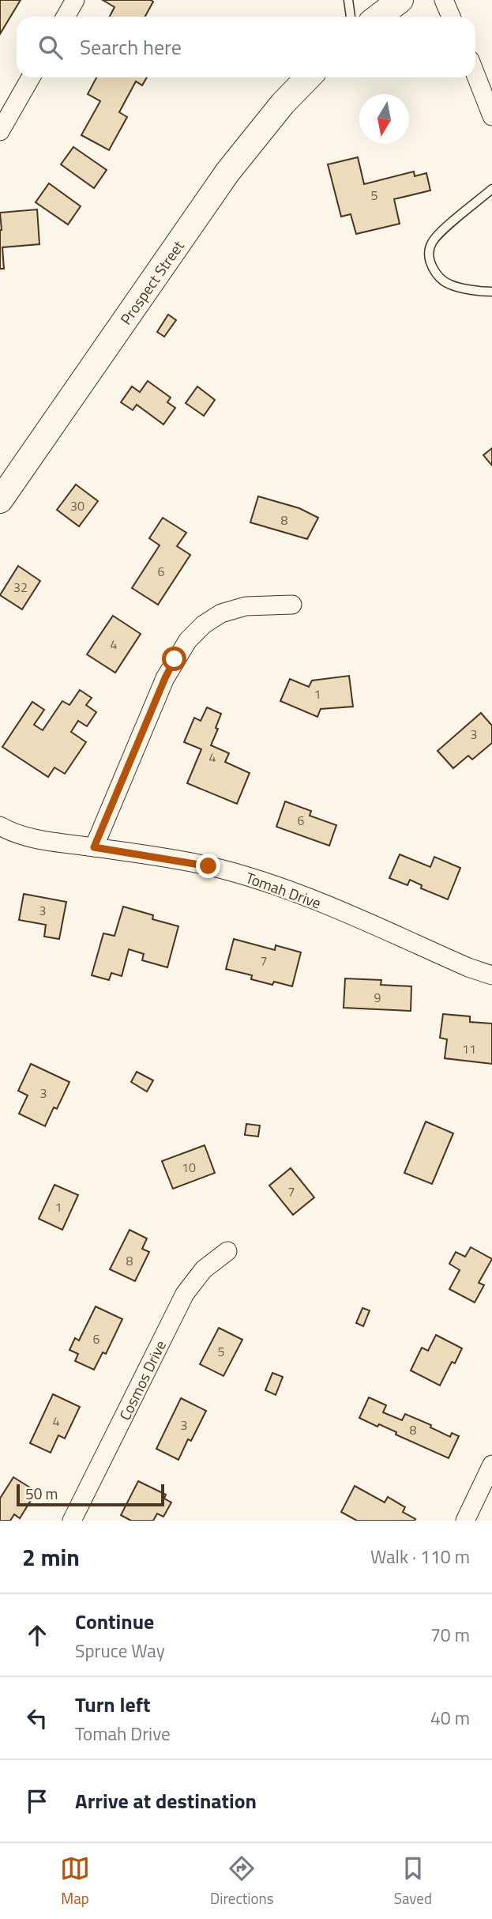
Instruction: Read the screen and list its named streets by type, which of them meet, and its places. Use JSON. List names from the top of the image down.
{
  "streets": {
    "street": ["Prospect Street", "Tomah Drive", "Cosmos Drive"]
  },
  "house_numbers": [
    "5",
    "30",
    "8",
    "6",
    "32",
    "4",
    "1",
    "3",
    "4",
    "6",
    "3",
    "7",
    "9",
    "11",
    "3",
    "10",
    "7",
    "1",
    "8",
    "6",
    "5",
    "4",
    "3",
    "8"
  ],
  "scale_bar": "50 m",
  "north": "bottom",
  "page": {
    "search": "Search here",
    "scale": "50 m",
    "heading": ["2 min", "Walk · 110 m"],
    "list": [
      ["Continue", "Spruce Way", "70 m"],
      ["Turn left", "Tomah Drive", "40 m"],
      "Arrive at destination"
    ],
    "nav": ["Map", "Directions", "Saved"]
  }
}
